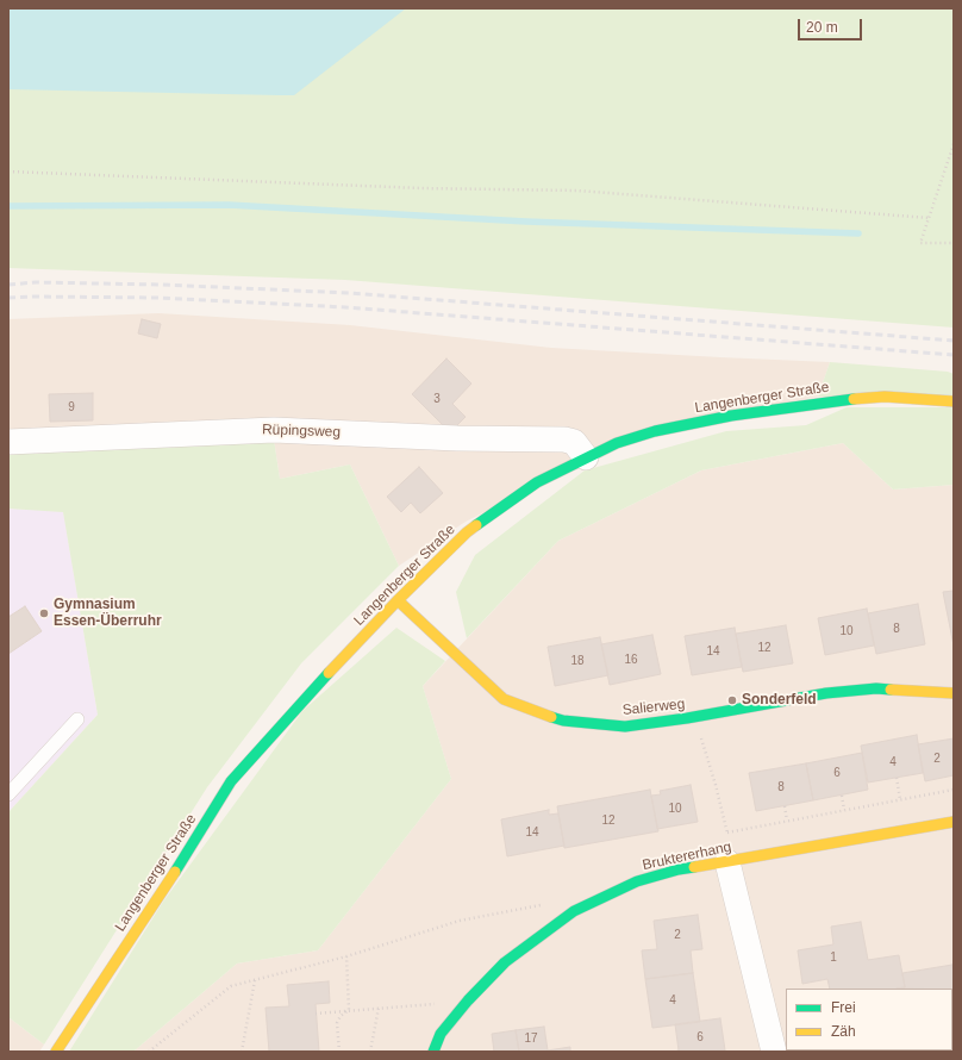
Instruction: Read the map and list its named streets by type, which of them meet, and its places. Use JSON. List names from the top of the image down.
{
  "streets": {
    "street": [
      "Langenberger Straße",
      "Rüpingsweg",
      "Salierweg",
      "Bruktererhang"
    ]
  },
  "crossings": [
    ["Langenberger Straße", "Rüpingsweg"],
    ["Langenberger Straße", "Salierweg"]
  ],
  "places": ["Gymnasium Essen-Überruhr", "Sonderfeld"],
  "house_numbers": [
    "3",
    "9",
    "8",
    "10",
    "12",
    "14",
    "16",
    "18",
    "2",
    "4",
    "6",
    "8",
    "10",
    "12",
    "14",
    "2",
    "1",
    "4",
    "6",
    "17"
  ],
  "legend": ["Frei", "Zäh"],
  "scale_bar": "20 m"
}
